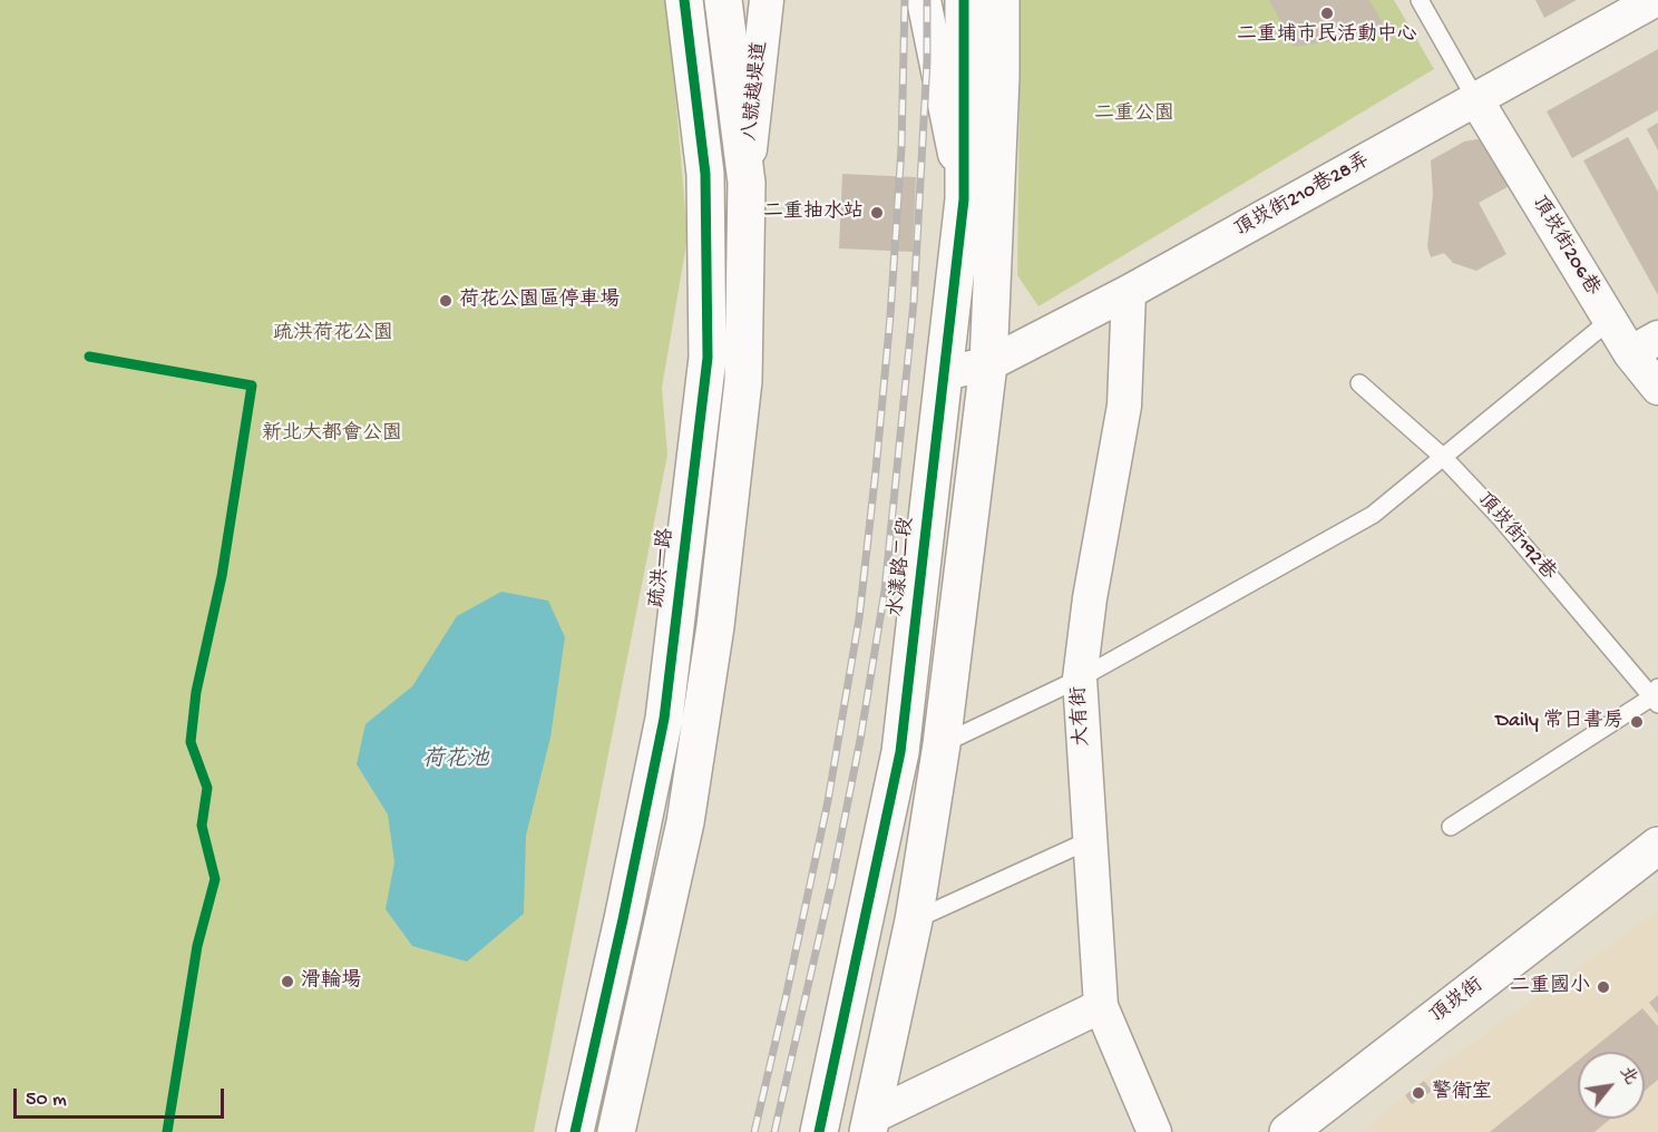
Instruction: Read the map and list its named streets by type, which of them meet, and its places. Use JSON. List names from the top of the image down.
{
  "streets": {
    "street": [
      "八號越堤道",
      "頂崁街210巷28弄",
      "頂崁街206巷",
      "水漾路二段",
      "疏洪一路",
      "大有街",
      "頂崁街"
    ],
    "lane": ["頂崁街192巷"]
  },
  "crossings": [
    ["頂崁街210巷28弄", "頂崁街206巷"],
    ["頂崁街210巷28弄", "水漾路二段"],
    ["頂崁街210巷28弄", "大有街"]
  ],
  "water": ["荷花池"],
  "parks": ["二重公園", "疏洪荷花公園", "新北大都會公園"],
  "places": [
    "二重埔市民活動中心",
    "二重抽水站",
    "荷花公園區停車場",
    "Daily 常日書房",
    "滑輪場",
    "二重國小",
    "警衛室"
  ],
  "scale_bar": "50 m",
  "north": "top right"
}
